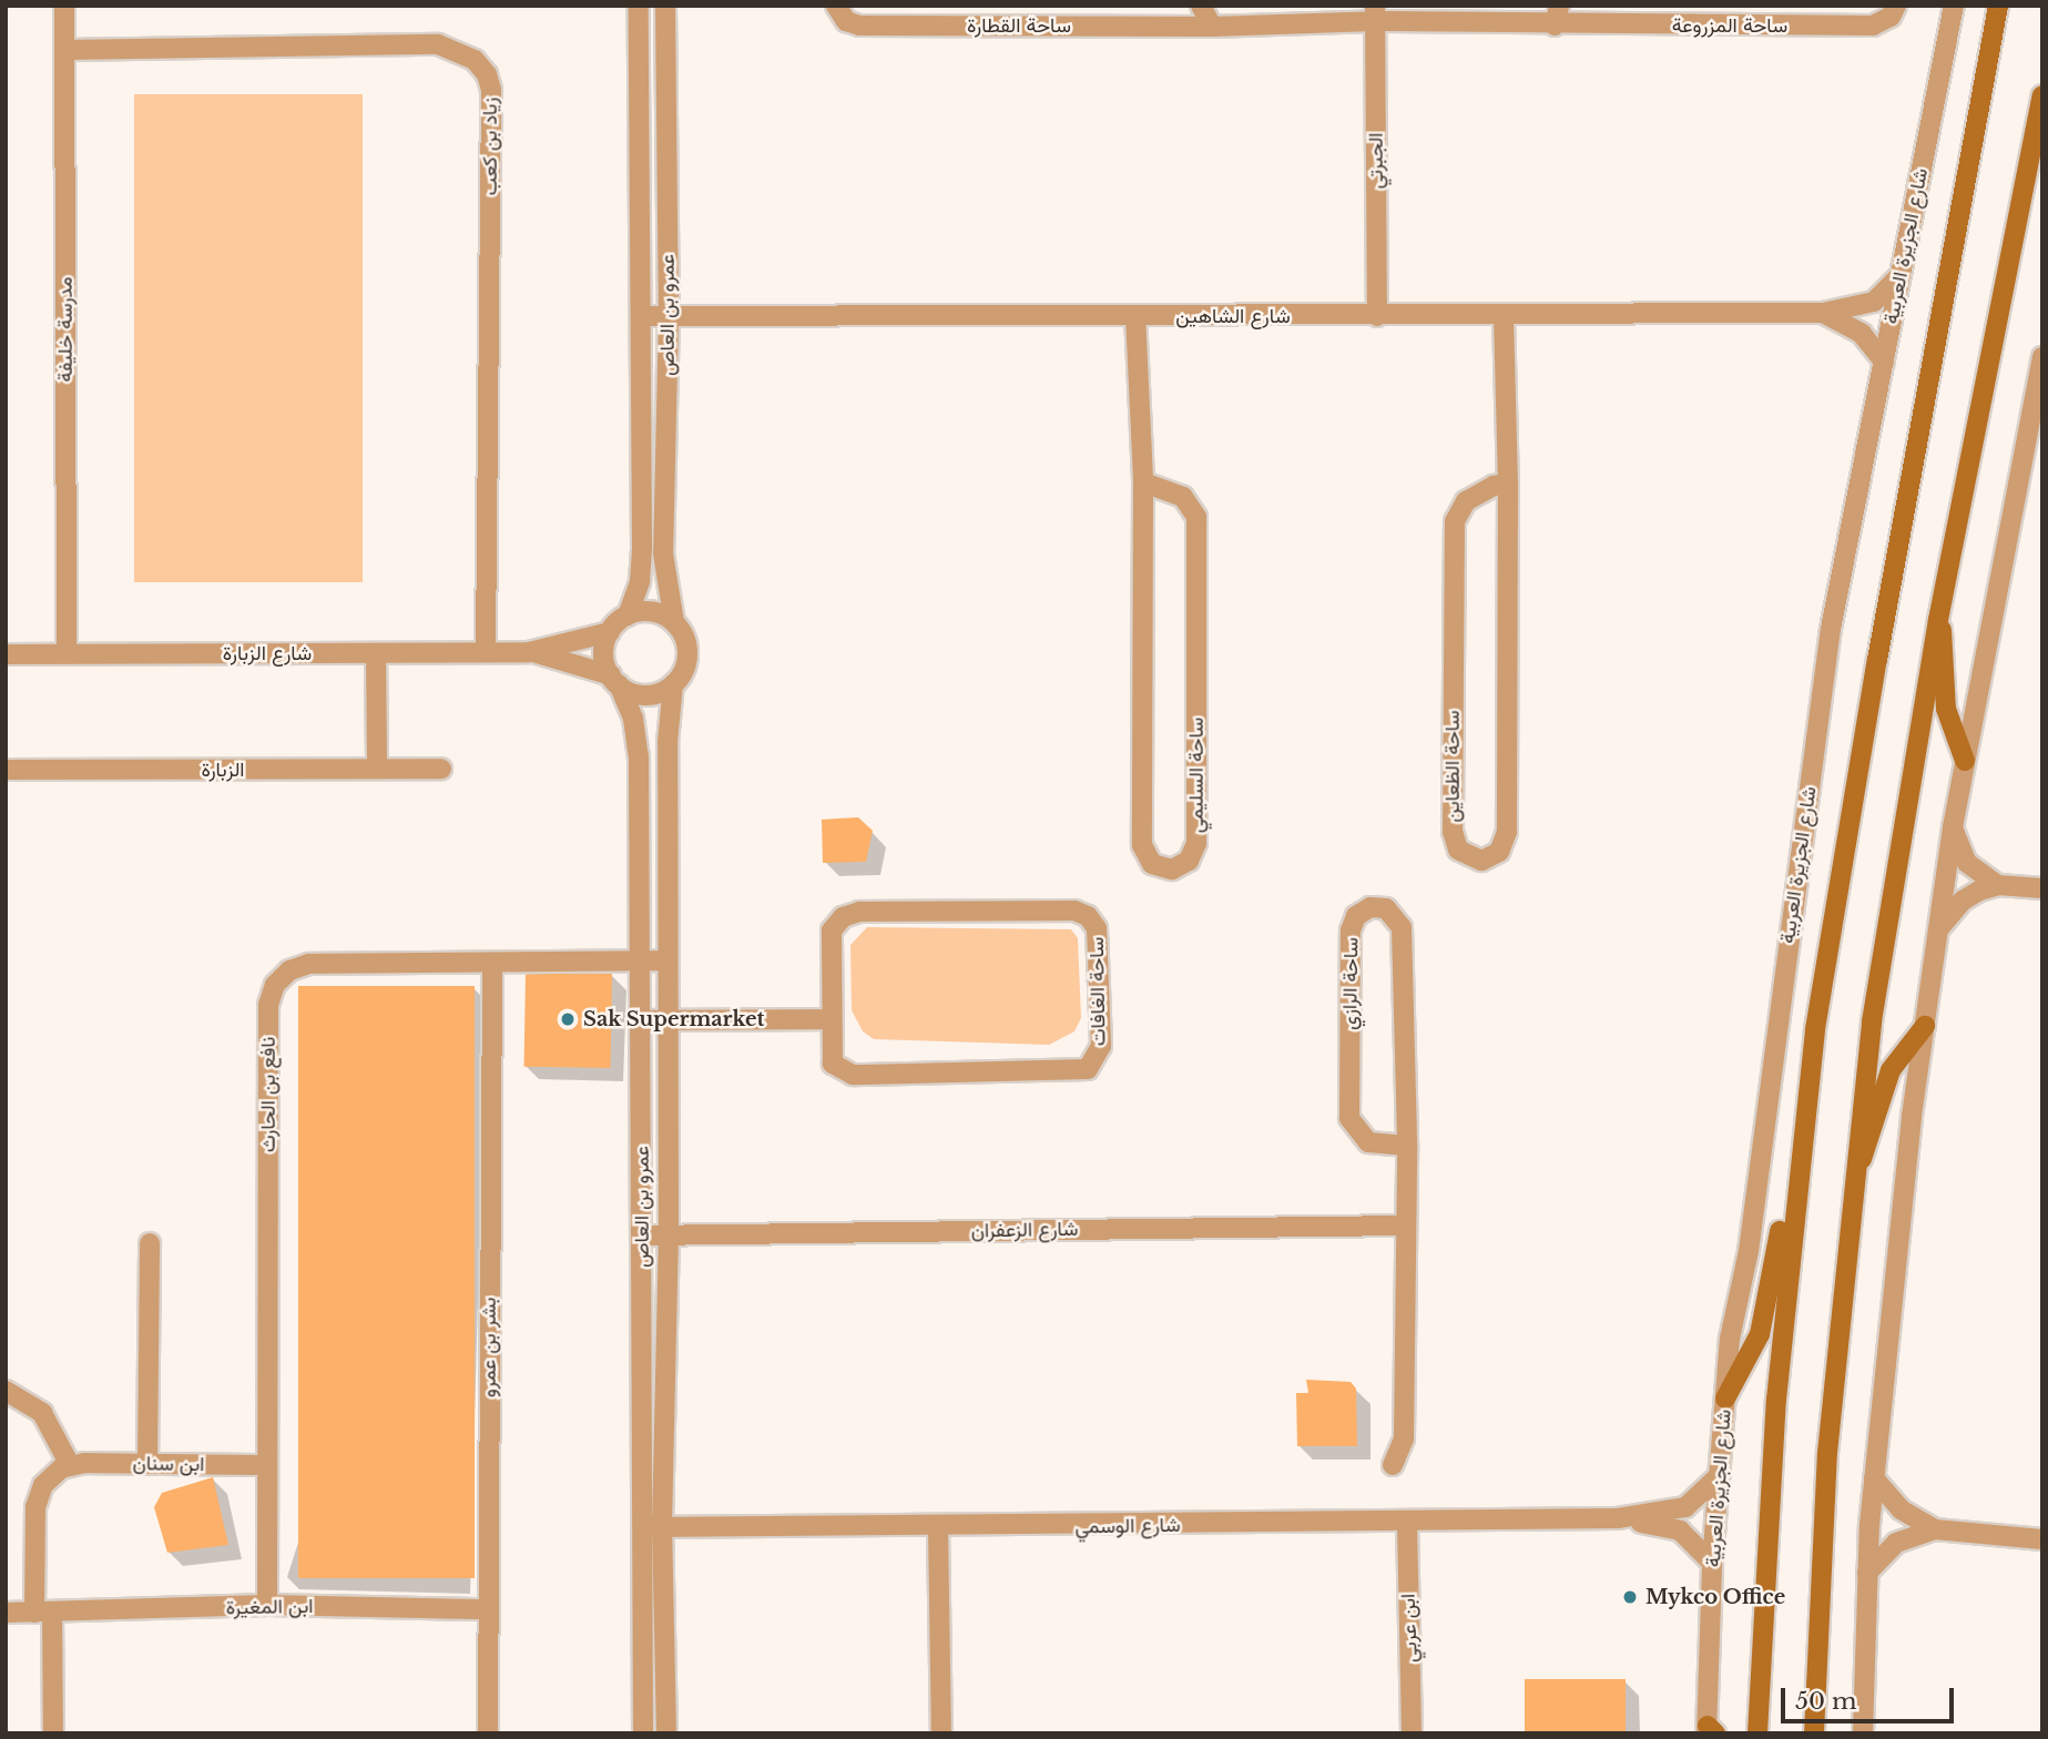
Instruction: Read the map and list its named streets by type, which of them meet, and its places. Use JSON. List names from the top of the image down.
{
  "streets": {
    "street": [
      "ساحة القطارة",
      "ساحة المزروعة",
      "زياد بن كعب",
      "الجبرتي",
      "شارع الجزيرة العربية",
      "عمرو بن العاص",
      "شارع الشاهين",
      "مدرسة خليفة",
      "شارع الزبارة",
      "ساحة الظعاين",
      "الزبارة",
      "ساحة السليمي",
      "ساحة الرازي",
      "ساحة الغافات",
      "نافع بن الحارث",
      "شارع الزعفران",
      "بشر بن عمرو",
      "ابن سنان",
      "شارع الوسمي",
      "ابن المغيرة",
      "ابن عربي"
    ]
  },
  "crossings": [
    ["ساحة القطارة", "ساحة المزروعة"],
    ["ساحة القطارة", "الجبرتي"],
    ["ساحة المزروعة", "الجبرتي"],
    ["زياد بن كعب", "مدرسة خليفة"],
    ["زياد بن كعب", "شارع الزبارة"],
    ["الجبرتي", "شارع الشاهين"],
    ["شارع الجزيرة العربية", "شارع الشاهين"],
    ["شارع الجزيرة العربية", "شارع الوسمي"],
    ["عمرو بن العاص", "شارع الشاهين"],
    ["عمرو بن العاص", "شارع الزبارة"],
    ["عمرو بن العاص", "نافع بن الحارث"],
    ["عمرو بن العاص", "شارع الزعفران"],
    ["عمرو بن العاص", "شارع الوسمي"],
    ["شارع الشاهين", "ساحة الظعاين"],
    ["شارع الشاهين", "ساحة السليمي"],
    ["مدرسة خليفة", "شارع الزبارة"],
    ["ساحة الرازي", "شارع الزعفران"],
    ["نافع بن الحارث", "بشر بن عمرو"],
    ["نافع بن الحارث", "ابن سنان"],
    ["نافع بن الحارث", "ابن المغيرة"],
    ["بشر بن عمرو", "ابن المغيرة"],
    ["شارع الوسمي", "ابن عربي"]
  ],
  "places": ["Sak Supermarket", "Mykco Office"],
  "scale_bar": "50 m"
}
